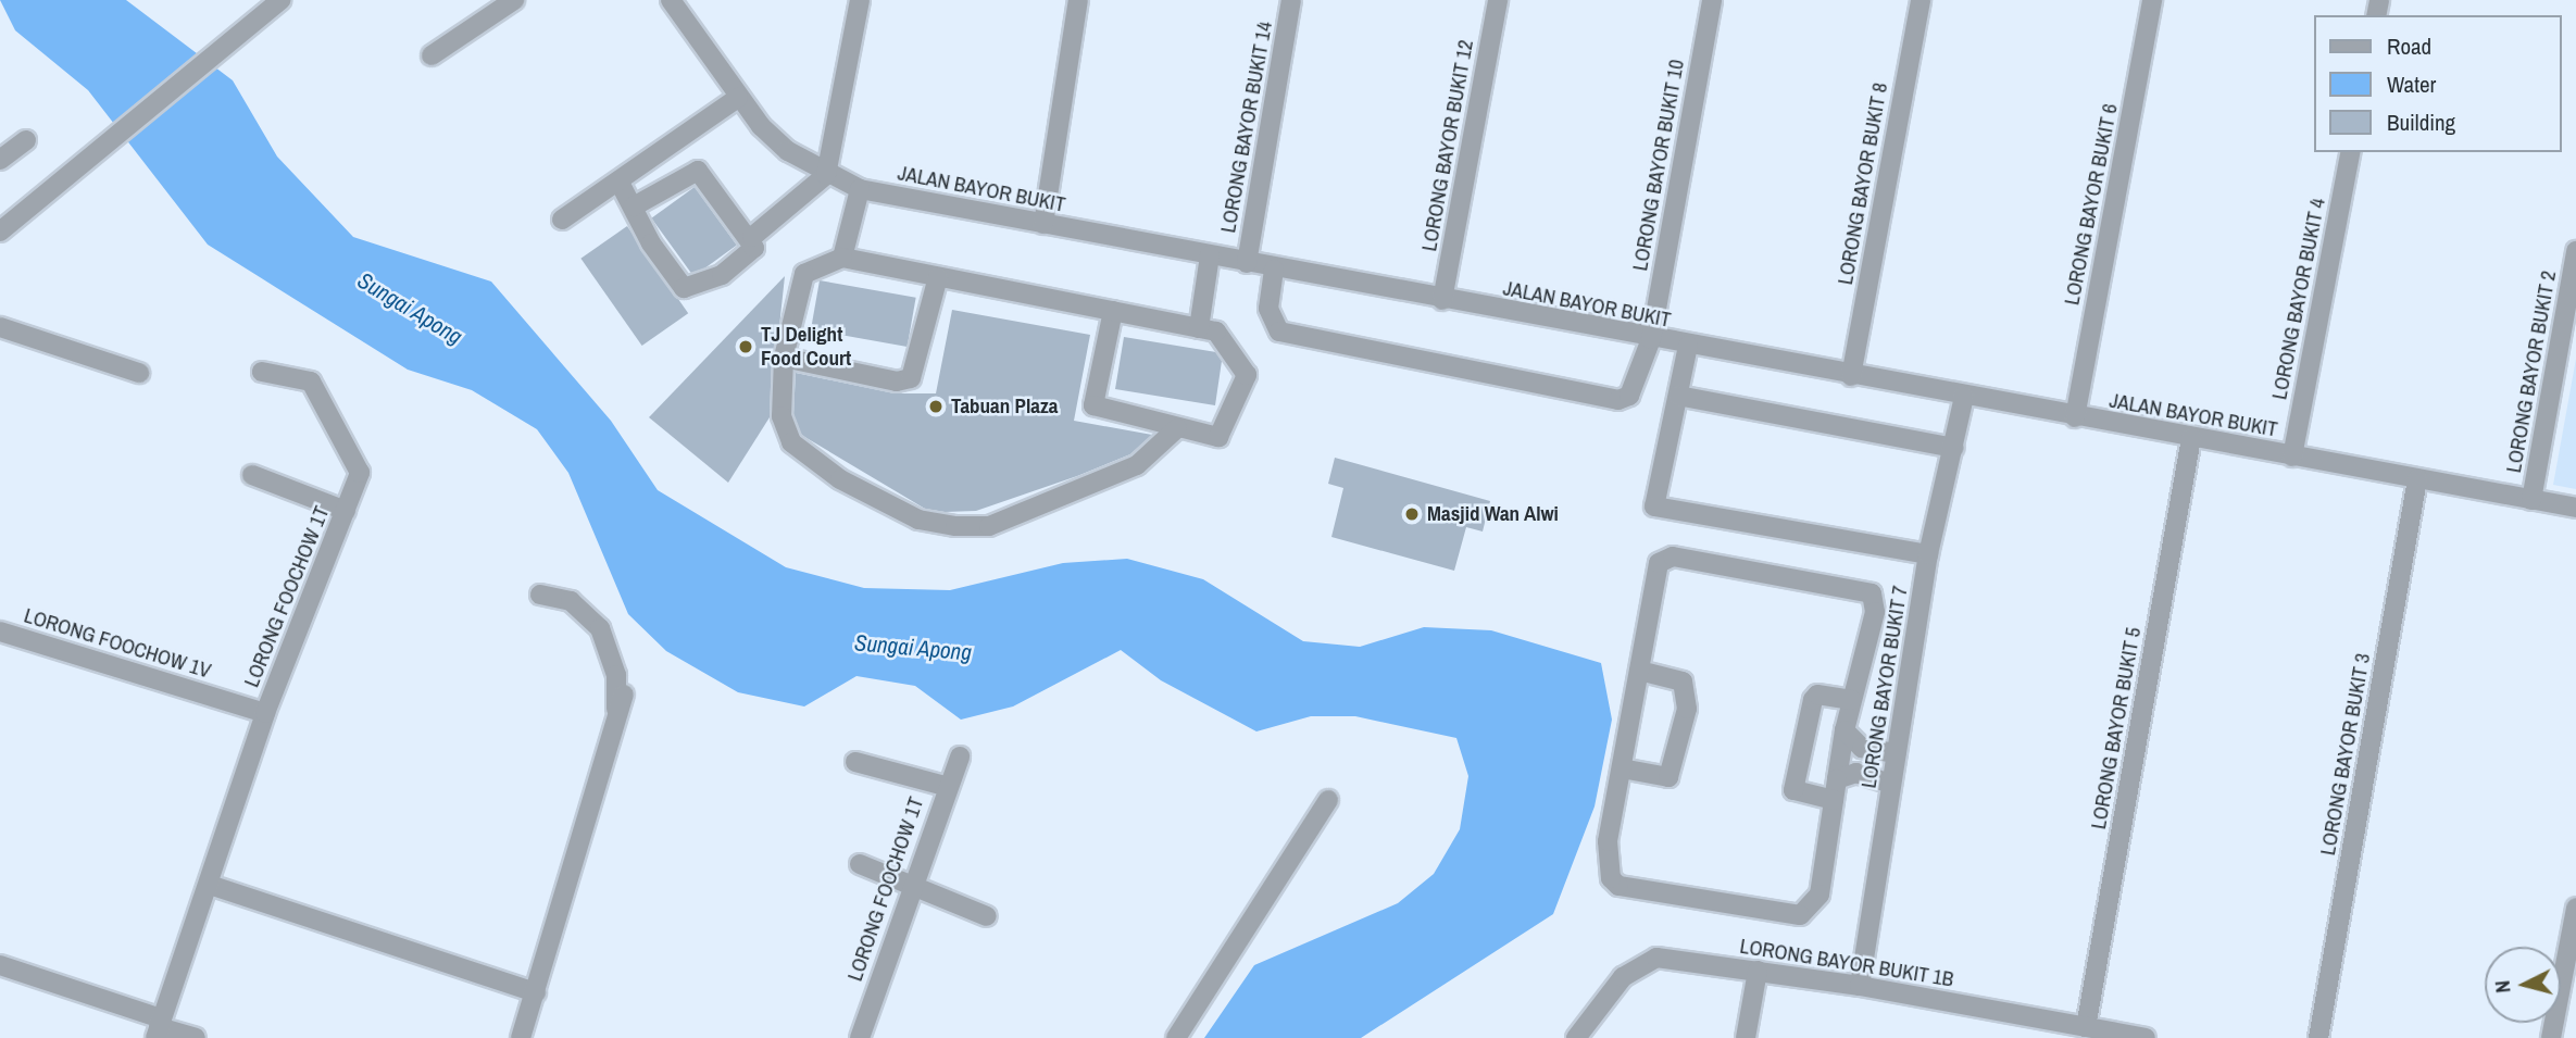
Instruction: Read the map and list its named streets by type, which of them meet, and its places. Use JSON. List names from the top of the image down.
{
  "streets": {
    "street": [
      "LORONG BAYOR BUKIT 14",
      "LORONG BAYOR BUKIT 12",
      "LORONG BAYOR BUKIT 10",
      "LORONG BAYOR BUKIT 8",
      "JALAN BAYOR BUKIT",
      "LORONG BAYOR BUKIT 6",
      "LORONG BAYOR BUKIT 4",
      "LORONG BAYOR BUKIT 2",
      "LORONG FOOCHOW 1T",
      "LORONG FOOCHOW 1V",
      "LORONG BAYOR BUKIT 7",
      "LORONG BAYOR BUKIT 5",
      "LORONG BAYOR BUKIT 3",
      "LORONG BAYOR BUKIT 1B"
    ]
  },
  "crossings": [
    ["LORONG BAYOR BUKIT 14", "JALAN BAYOR BUKIT"],
    ["LORONG BAYOR BUKIT 12", "JALAN BAYOR BUKIT"],
    ["LORONG BAYOR BUKIT 10", "JALAN BAYOR BUKIT"],
    ["LORONG BAYOR BUKIT 8", "JALAN BAYOR BUKIT"],
    ["JALAN BAYOR BUKIT", "LORONG BAYOR BUKIT 6"],
    ["JALAN BAYOR BUKIT", "LORONG BAYOR BUKIT 4"],
    ["JALAN BAYOR BUKIT", "LORONG BAYOR BUKIT 2"],
    ["JALAN BAYOR BUKIT", "LORONG BAYOR BUKIT 7"],
    ["JALAN BAYOR BUKIT", "LORONG BAYOR BUKIT 5"],
    ["JALAN BAYOR BUKIT", "LORONG BAYOR BUKIT 3"],
    ["LORONG FOOCHOW 1T", "LORONG FOOCHOW 1V"],
    ["LORONG BAYOR BUKIT 7", "LORONG BAYOR BUKIT 1B"],
    ["LORONG BAYOR BUKIT 5", "LORONG BAYOR BUKIT 1B"]
  ],
  "water": ["Sungai Apong"],
  "places": ["TJ Delight Food Court", "Tabuan Plaza", "Masjid Wan Alwi"],
  "legend": ["Road", "Water", "Building"],
  "north": "left"
}
